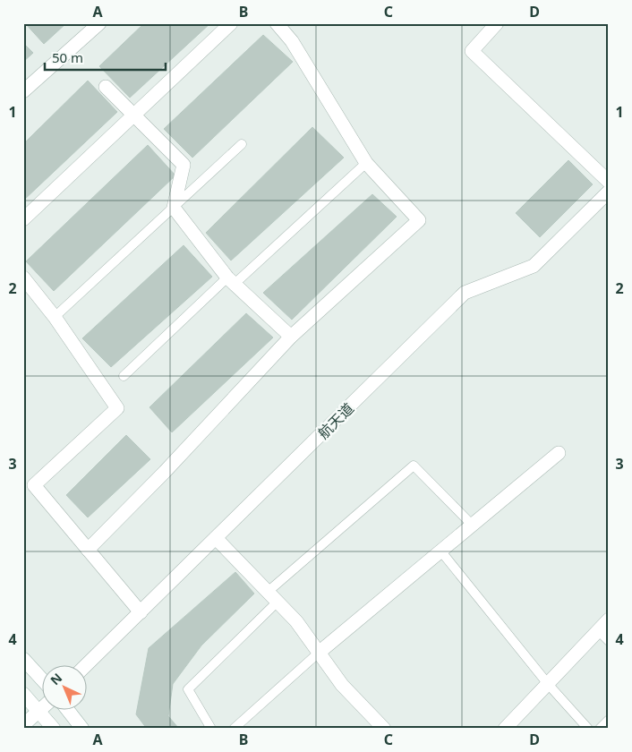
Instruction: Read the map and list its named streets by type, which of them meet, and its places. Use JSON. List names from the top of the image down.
{
  "streets": {
    "street": ["航天道"]
  },
  "scale_bar": "50 m",
  "north": "top left",
  "grid": {
    "columns": [
      "A",
      "B",
      "C",
      "D"
    ],
    "rows": [
      "1",
      "2",
      "3",
      "4"
    ]
  }
}
